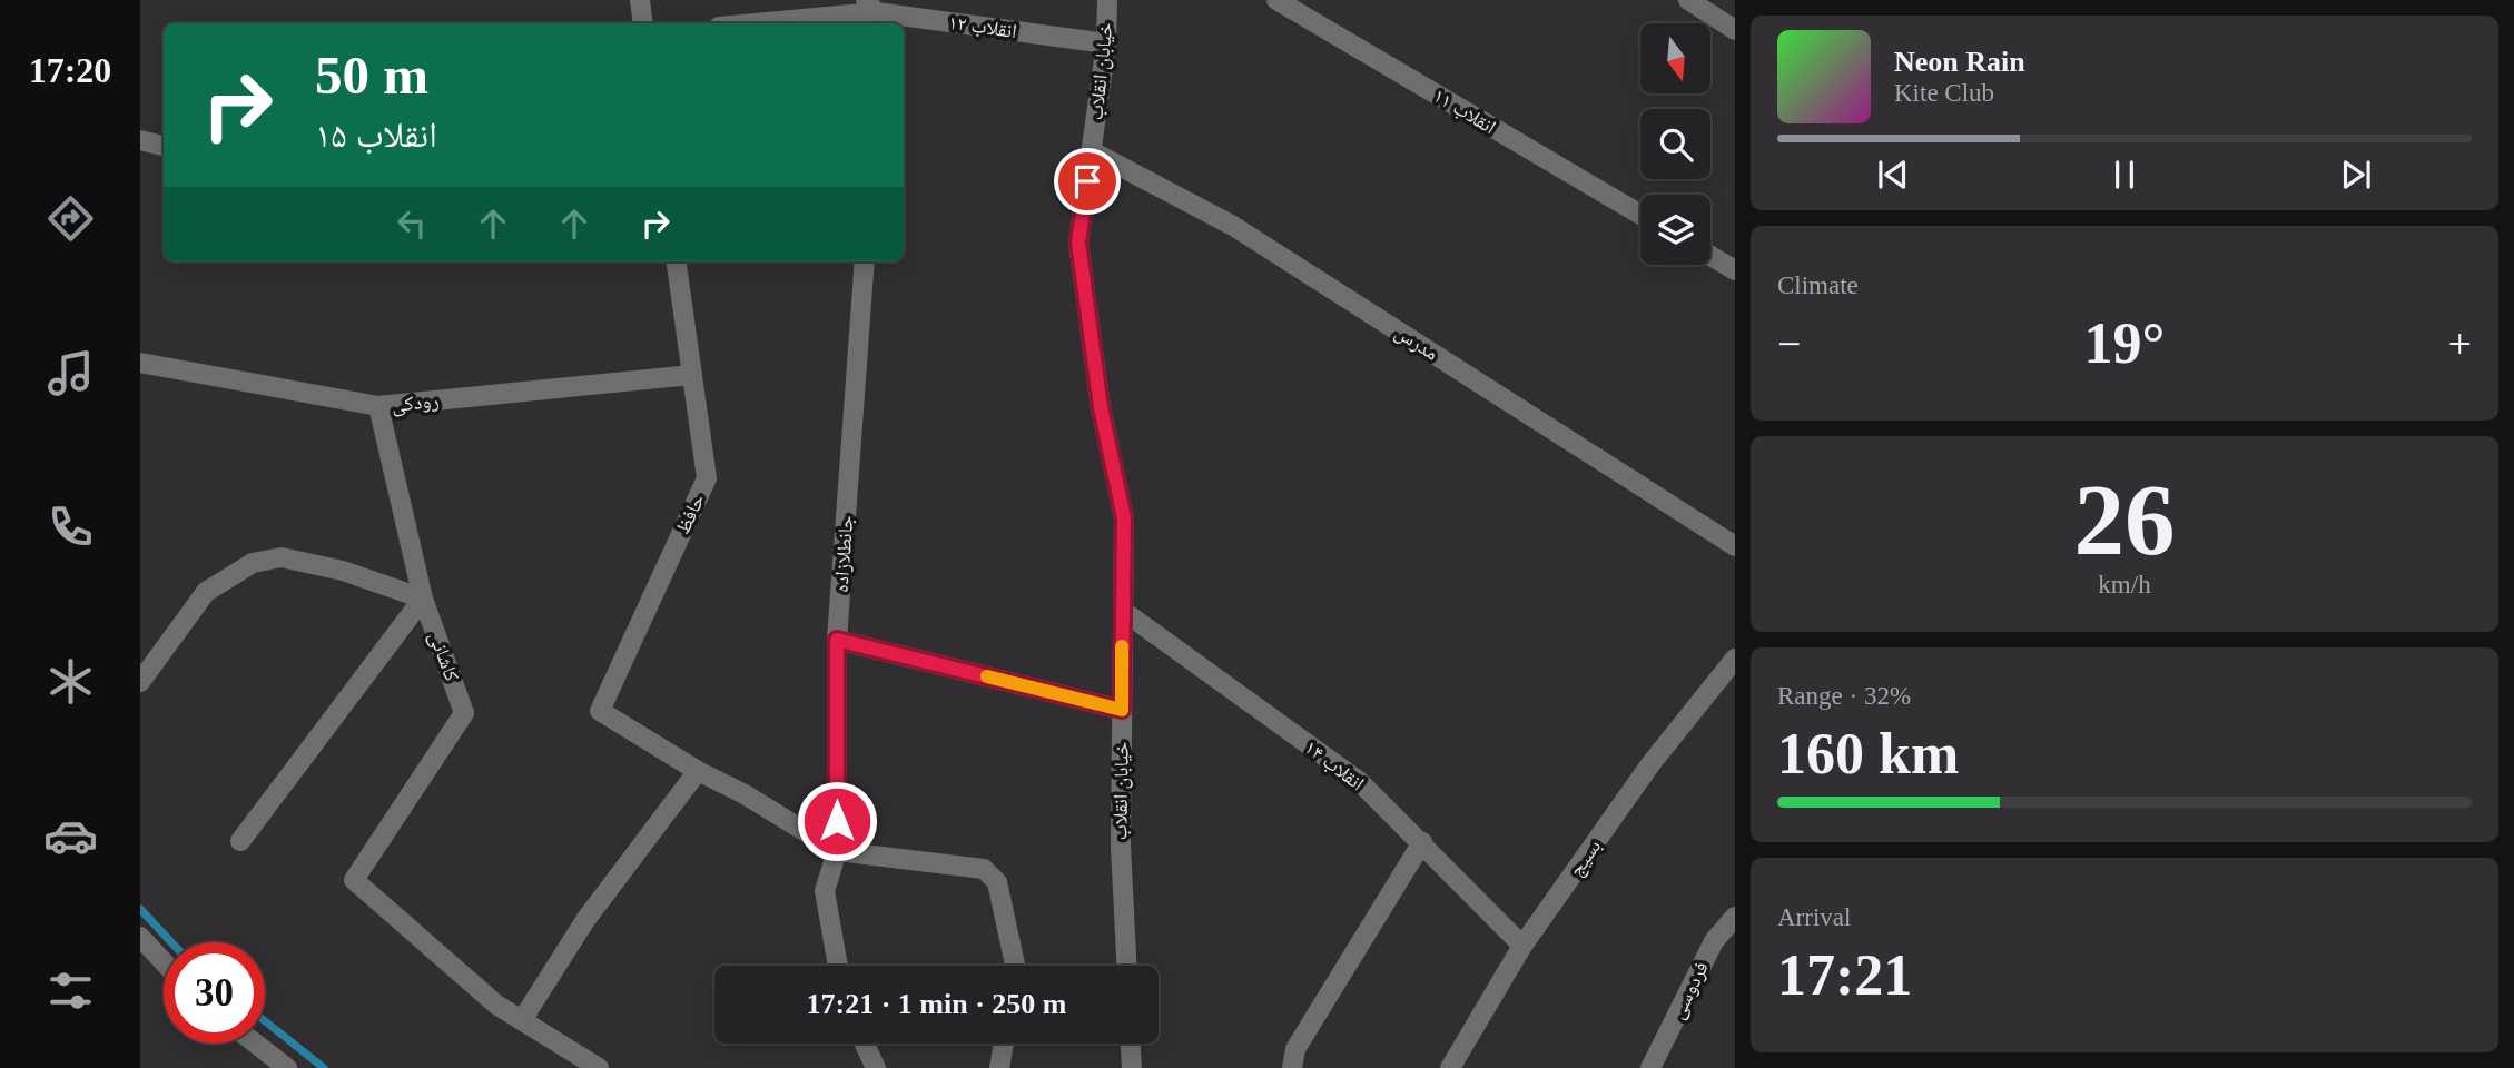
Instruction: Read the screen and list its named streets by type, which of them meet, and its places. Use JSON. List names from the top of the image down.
{
  "streets": {
    "street": [
      "انقلاب ۱۲",
      "خیابان انقلاب",
      "انقلاب ۱۱",
      "مدرس",
      "رودکی",
      "حافظ",
      "جانطلازاده",
      "کاشانی",
      "انقلاب ۱۴",
      "بسیج",
      "فردوسی"
    ]
  },
  "crossings": [
    ["انقلاب ۱۲", "خیابان انقلاب"],
    ["خیابان انقلاب", "مدرس"],
    ["خیابان انقلاب", "انقلاب ۱۴"],
    ["رودکی", "حافظ"],
    ["رودکی", "کاشانی"],
    ["انقلاب ۱۴", "بسیج"]
  ],
  "north": "bottom",
  "page": {
    "tabs": "17:20",
    "turn": ["50 m", "انقلاب ۱۵"],
    "song": ["Neon Rain", "Kite Club"],
    "tile": [
      "Climate",
      ["26", "km/h"],
      ["Range · 32%", "160 km"],
      ["Arrival", "17:21"]
    ],
    "heat": ["−", "19°", "+"],
    "limit": "30",
    "trip": "17:21 · 1 min · 250 m"
  }
}
